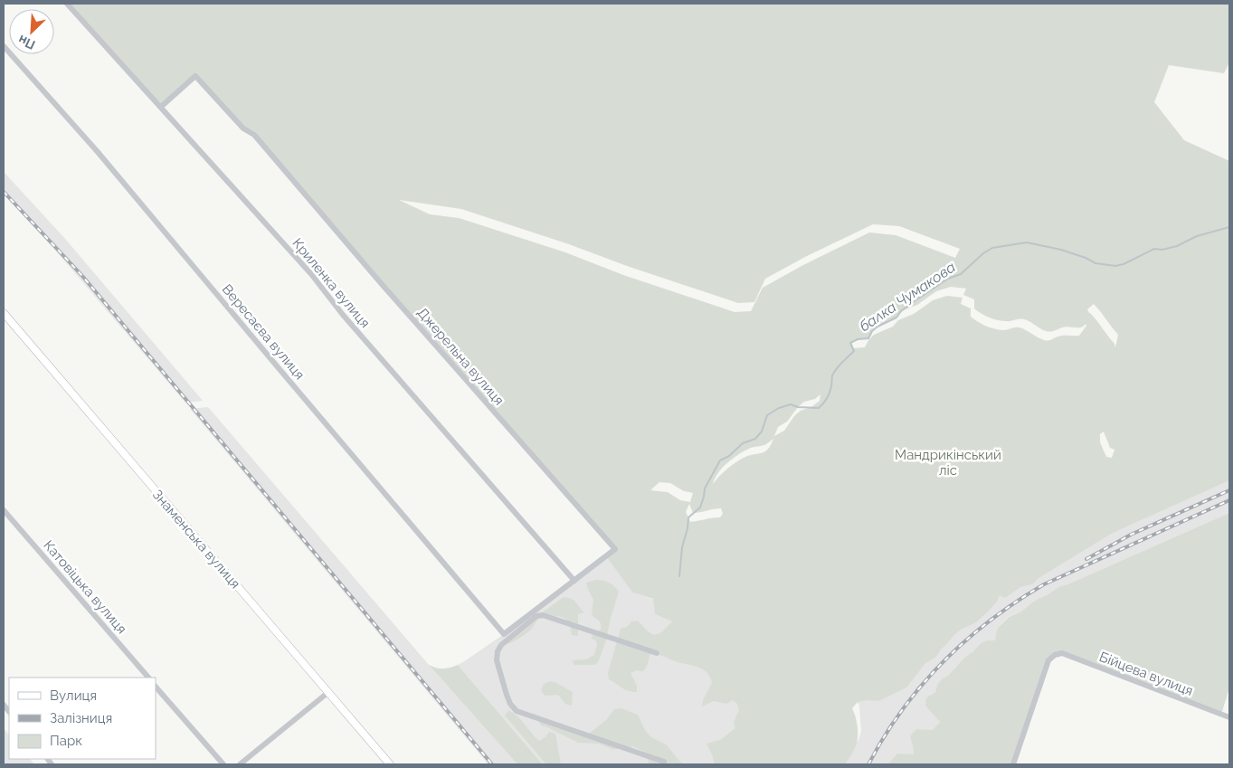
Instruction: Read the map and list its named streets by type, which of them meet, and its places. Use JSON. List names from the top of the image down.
{
  "streets": {
    "main road": ["Знаменська вулиця"],
    "street": [
      "Криленка вулиця",
      "Вересаєва вулиця",
      "Джерельна вулиця",
      "Катовіцька вулиця",
      "Бійцева вулиця"
    ]
  },
  "crossings": [
    ["Криленка вулиця", "Джерельна вулиця"],
    ["Вересаєва вулиця", "Джерельна вулиця"]
  ],
  "water": ["балка Чумакова"],
  "parks": ["Мандрикінський ліс"],
  "legend": ["Вулиця", "Залізниця", "Парк"],
  "north": "bottom left"
}
